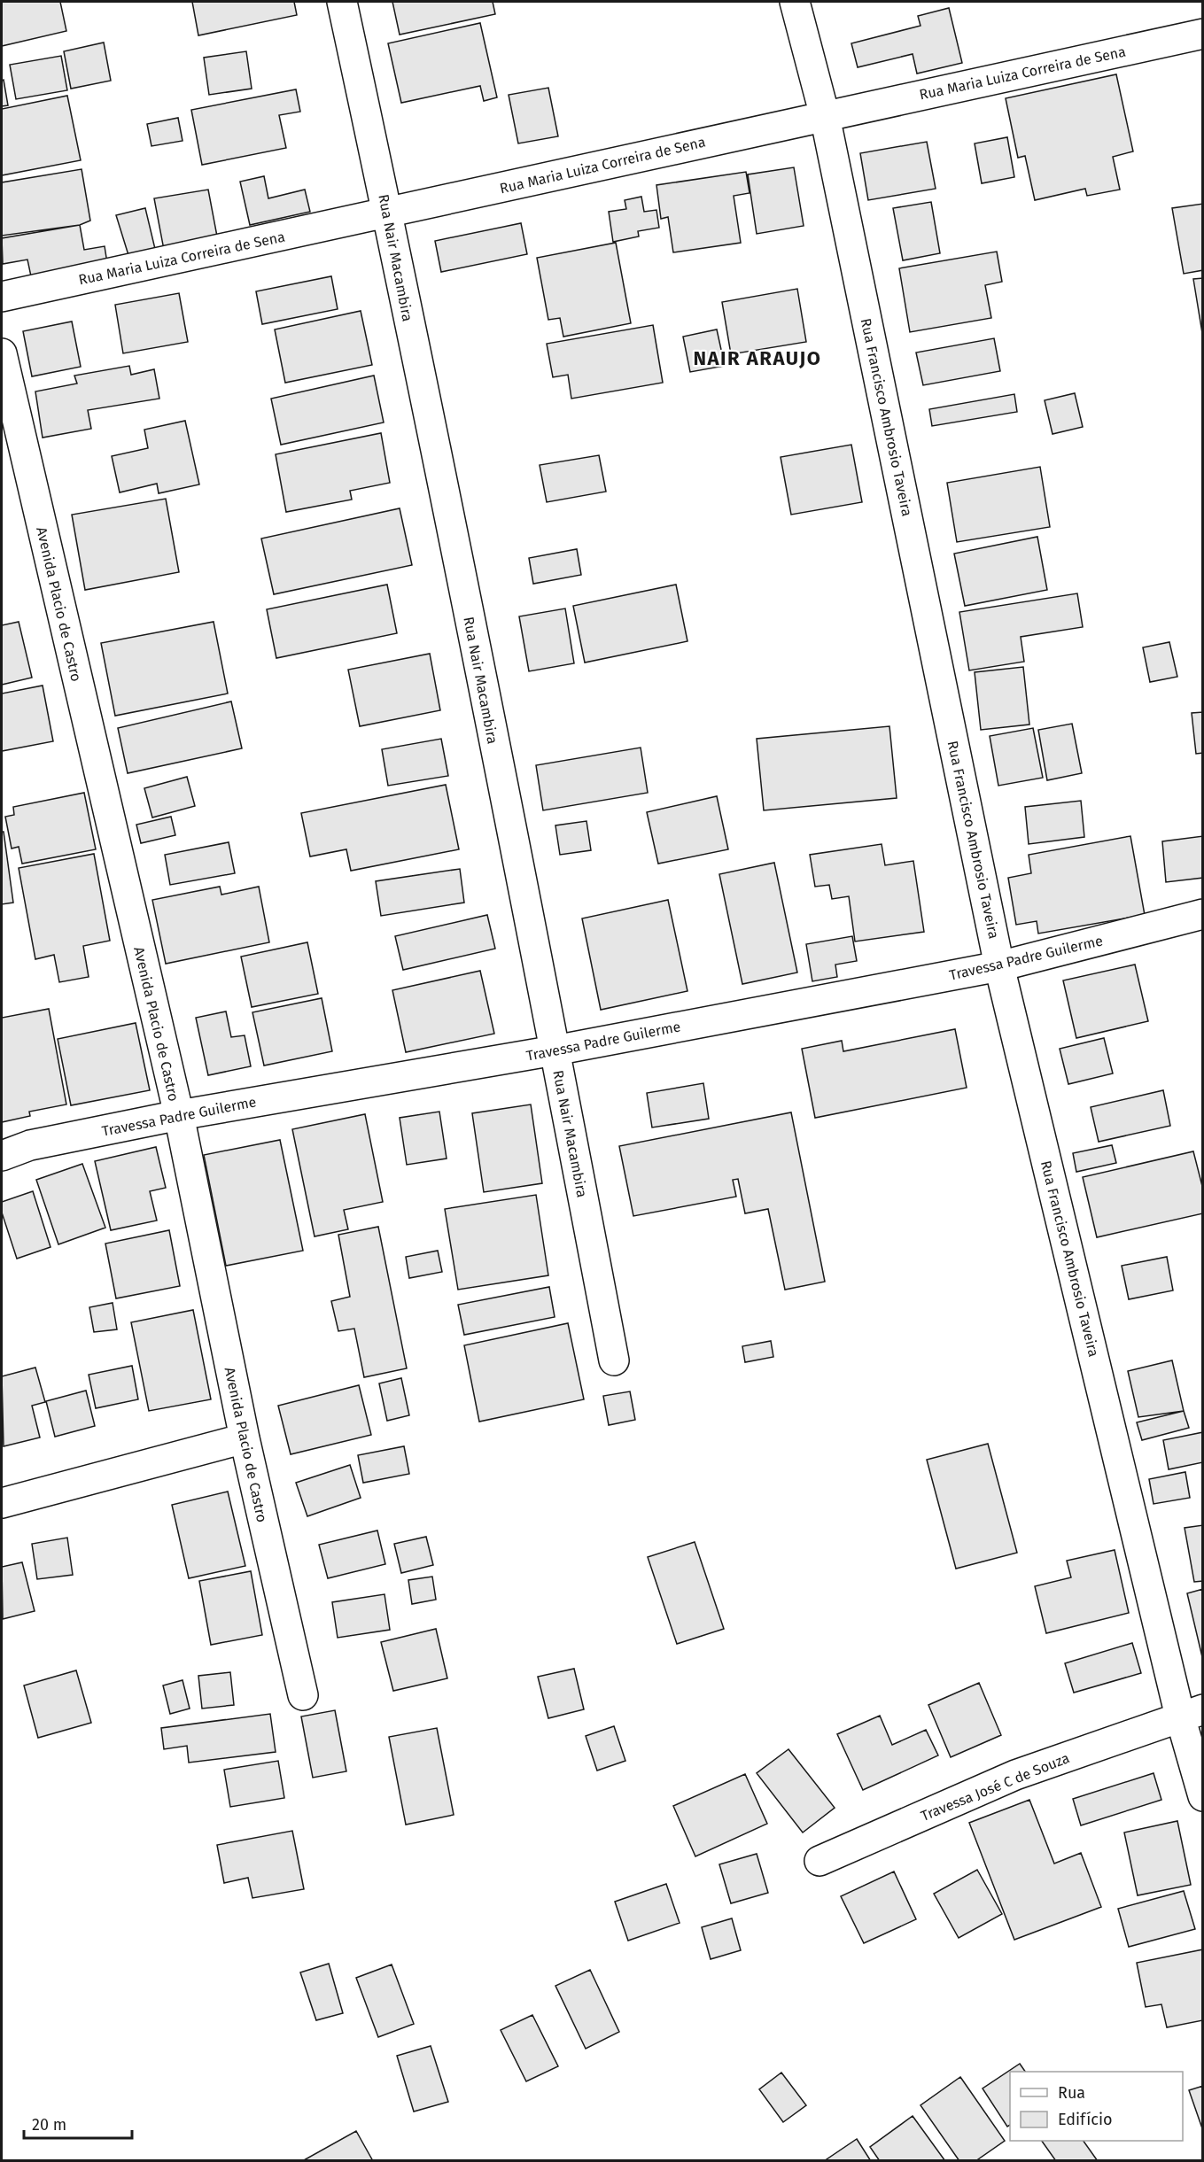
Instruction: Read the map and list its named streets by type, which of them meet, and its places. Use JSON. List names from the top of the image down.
{
  "streets": {
    "street": [
      "Rua Maria Luiza Correira de Sena",
      "Rua Nair Macambira",
      "Rua Francisco Ambrosio Taveira",
      "Avenida Placio de Castro",
      "Travessa Padre Guilerme",
      "Travessa José C de Souza"
    ]
  },
  "crossings": [
    ["Rua Maria Luiza Correira de Sena", "Rua Nair Macambira"],
    ["Rua Maria Luiza Correira de Sena", "Rua Francisco Ambrosio Taveira"],
    ["Rua Nair Macambira", "Travessa Padre Guilerme"],
    ["Rua Francisco Ambrosio Taveira", "Travessa Padre Guilerme"],
    ["Rua Francisco Ambrosio Taveira", "Travessa José C de Souza"],
    ["Avenida Placio de Castro", "Travessa Padre Guilerme"]
  ],
  "districts": ["NAIR ARAUJO"],
  "legend": ["Rua", "Edifício"],
  "scale_bar": "20 m"
}
